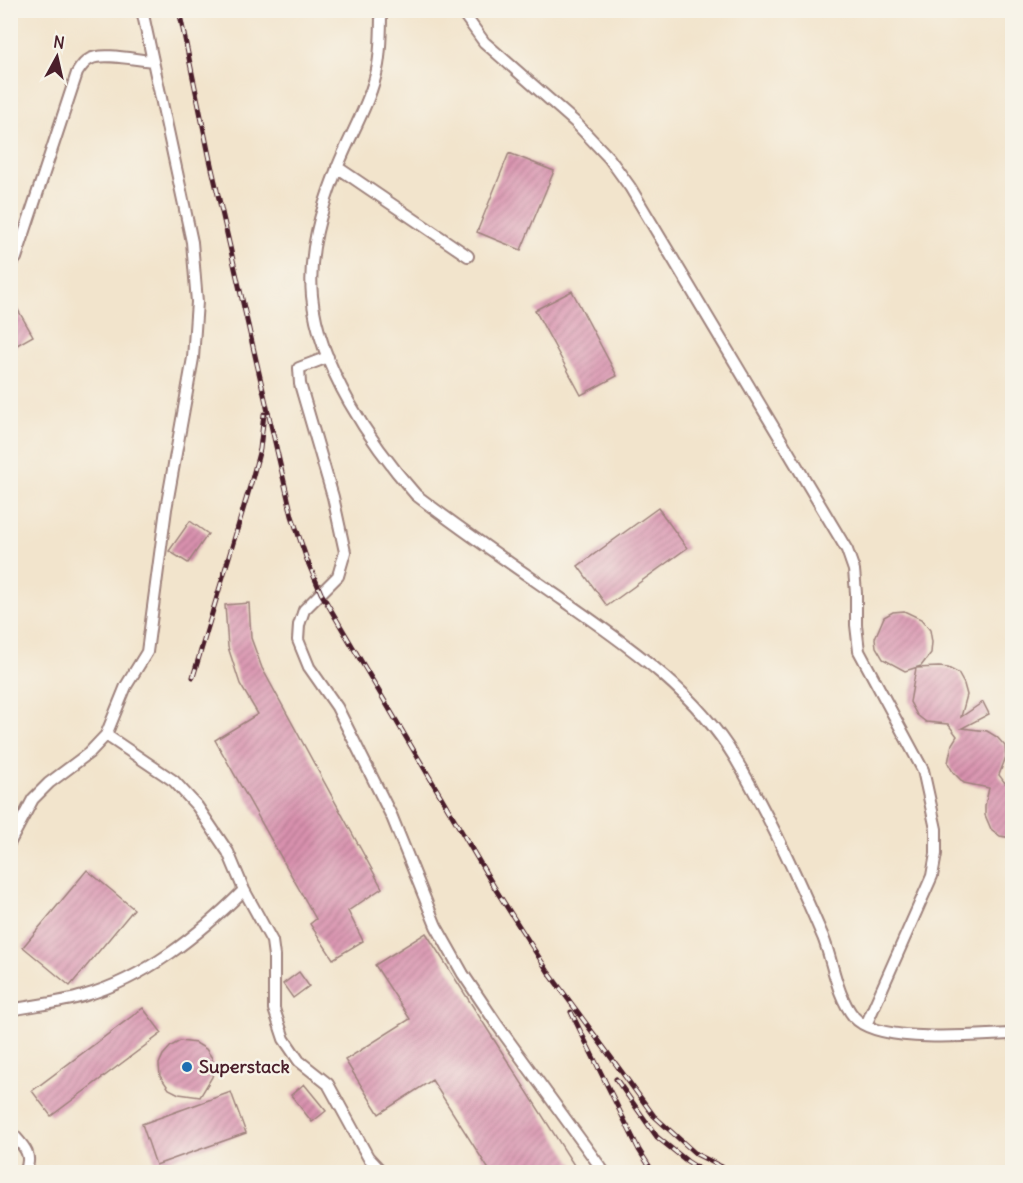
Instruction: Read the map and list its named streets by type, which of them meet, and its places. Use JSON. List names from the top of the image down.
{
  "places": ["Superstack"],
  "north": "top"
}
